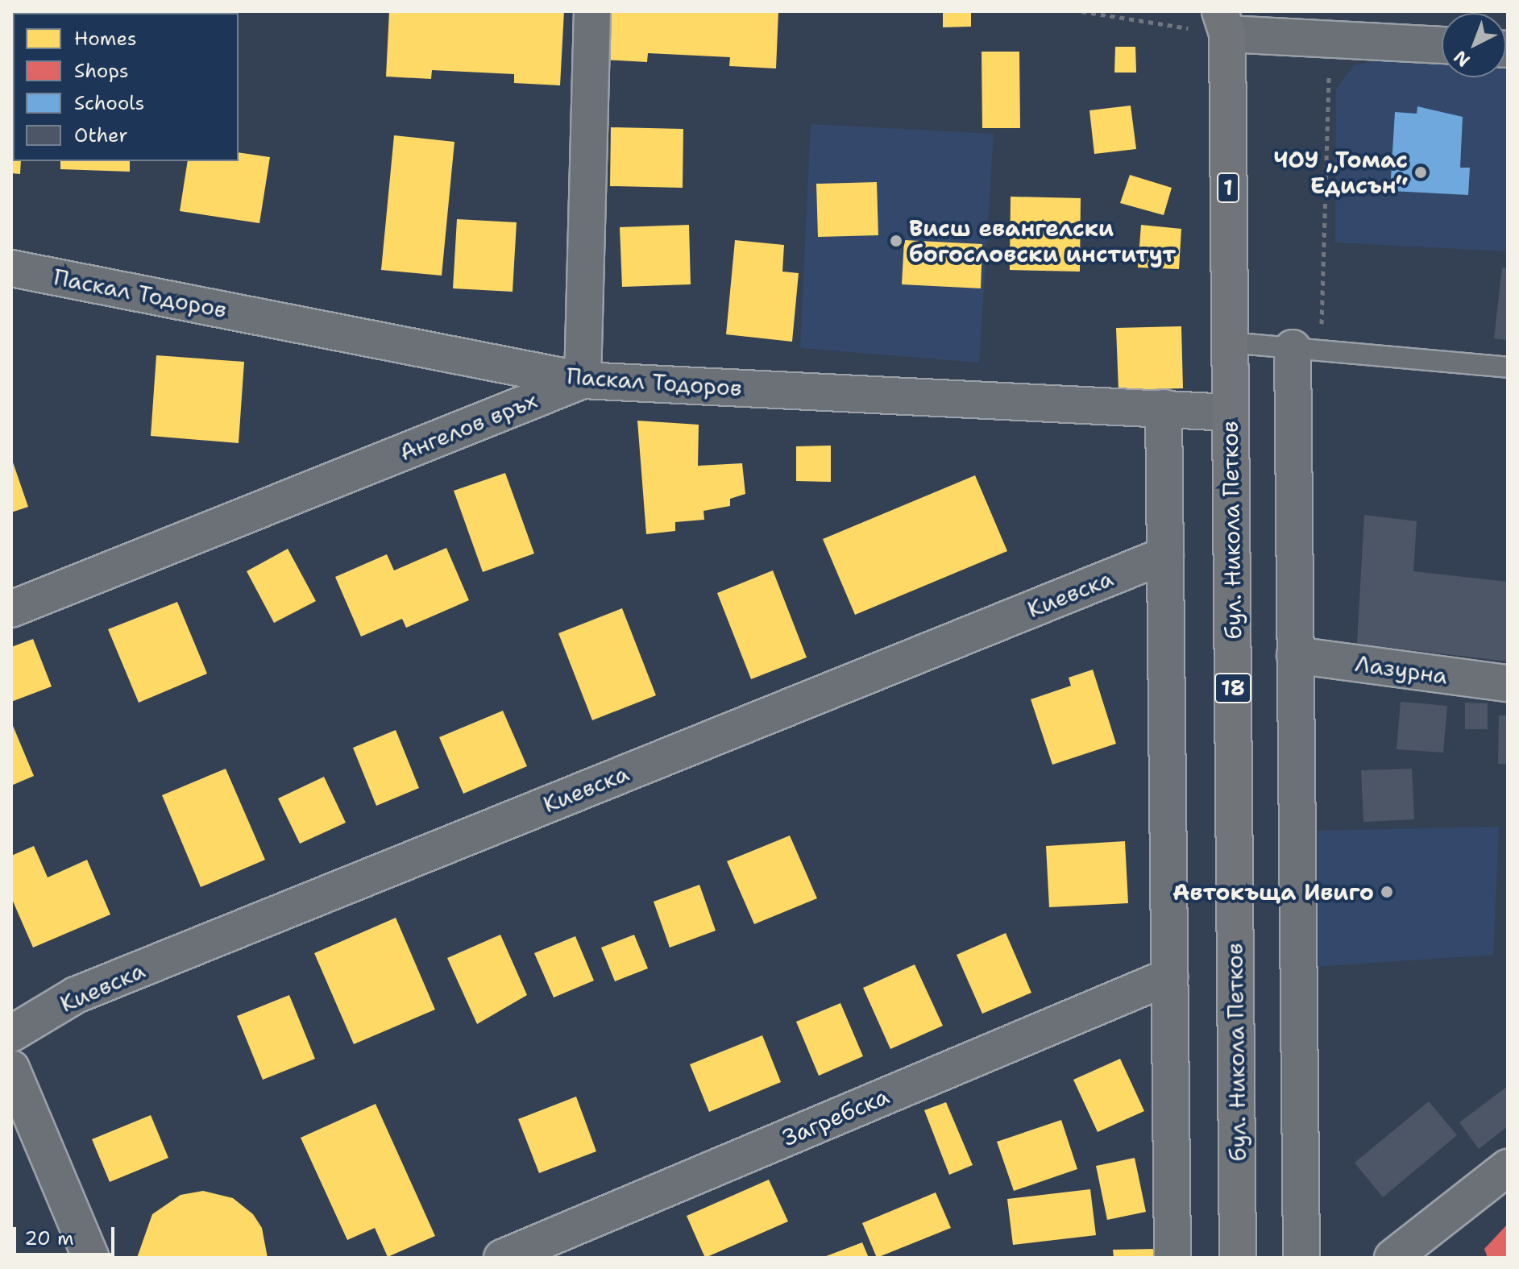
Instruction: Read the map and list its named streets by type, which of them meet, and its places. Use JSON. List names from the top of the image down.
{
  "streets": {
    "highway": ["1", "бул. Никола Петков", "18"],
    "street": [
      "Паскал Тодоров",
      "Ангелов връх",
      "Киевска",
      "Лазурна",
      "Загребска"
    ]
  },
  "crossings": [
    ["Паскал Тодоров", "Ангелов връх"],
    ["Паскал Тодоров", "бул. Никола Петков"]
  ],
  "places": ["ЧОУ „Томас Едисън“", "Висш евангелски богословски институт", "Автокъща Ивиго"],
  "legend": [
    "Homes",
    "Shops",
    "Schools",
    "Other"
  ],
  "scale_bar": "20 m",
  "north": "bottom left"
}
